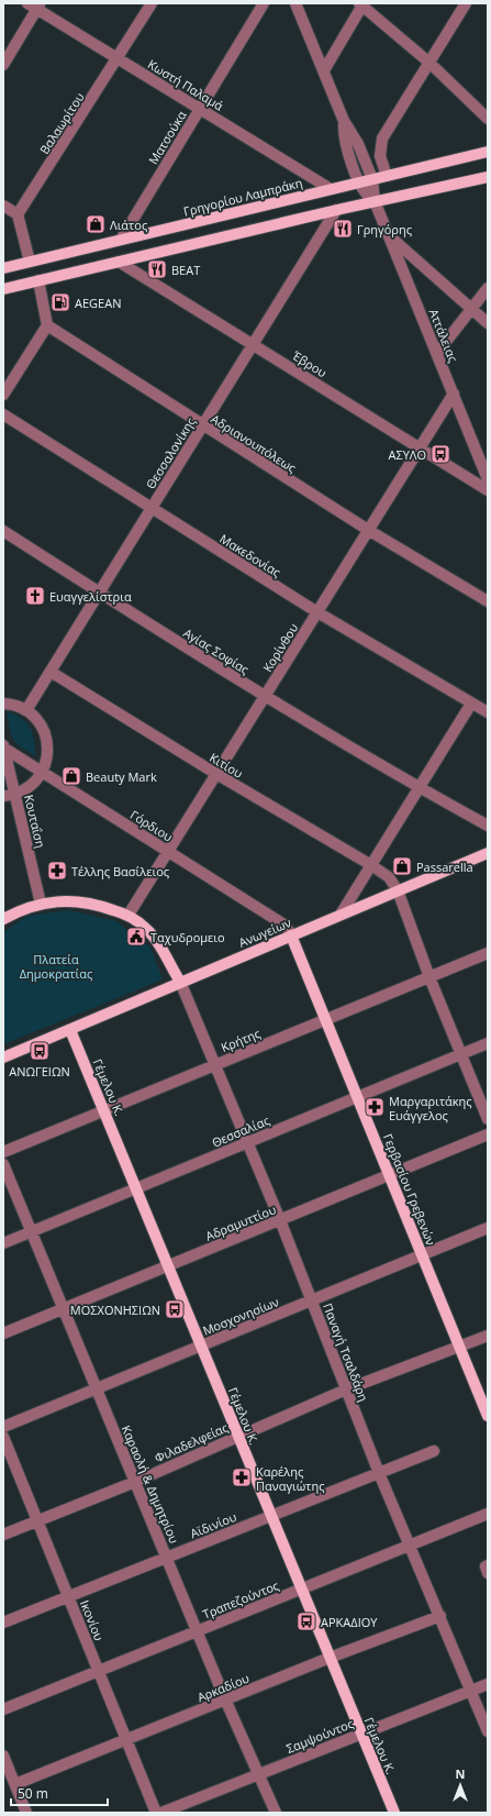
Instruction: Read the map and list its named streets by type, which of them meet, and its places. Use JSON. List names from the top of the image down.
{
  "streets": {
    "main road": [
      "Γρηγορίου Λαμπράκη",
      "Ανωγείων",
      "Γέμελου Κ.",
      "Γερβασίου Γρεβενών"
    ],
    "street": [
      "Κωστή Παλαμά",
      "Βαλαωρίτου",
      "Ματσούκα",
      "Αττάλειας",
      "Έβρου",
      "Αδριανουπόλεως",
      "Θεσσαλονίκης",
      "Μακεδονίας",
      "Κορίνθου",
      "Αγίας Σοφίας",
      "Κιτίου",
      "Κουταΐση",
      "Γόρδιου",
      "Κρήτης",
      "Θεσσαλίας",
      "Αδραμυττίου",
      "Μοσχονησίων",
      "Παναγή Τσαλδάρη",
      "Φιλαδελφείας",
      "Καραολή & Δημητρίου",
      "Αϊδινίου",
      "Τραπεζούντος",
      "Ικονίου",
      "Αρκαδίου",
      "Σαμψούντος"
    ]
  },
  "crossings": [
    ["Κωστή Παλαμά", "Βαλαωρίτου"],
    ["Κωστή Παλαμά", "Ματσούκα"],
    ["Κωστή Παλαμά", "Γρηγορίου Λαμπράκη"],
    ["Ματσούκα", "Γρηγορίου Λαμπράκη"],
    ["Γρηγορίου Λαμπράκη", "Αττάλειας"],
    ["Αττάλειας", "Κορίνθου"],
    ["Έβρου", "Θεσσαλονίκης"],
    ["Έβρου", "Κορίνθου"],
    ["Αδριανουπόλεως", "Θεσσαλονίκης"],
    ["Αδριανουπόλεως", "Κορίνθου"],
    ["Θεσσαλονίκης", "Μακεδονίας"],
    ["Θεσσαλονίκης", "Αγίας Σοφίας"],
    ["Θεσσαλονίκης", "Κιτίου"],
    ["Μακεδονίας", "Κορίνθου"],
    ["Κορίνθου", "Αγίας Σοφίας"],
    ["Κορίνθου", "Κιτίου"],
    ["Κορίνθου", "Γόρδιου"],
    ["Κιτίου", "Ανωγείων"],
    ["Κουταΐση", "Γόρδιου"],
    ["Γόρδιου", "Ανωγείων"],
    ["Γόρδιου", "Γερβασίου Γρεβενών"],
    ["Ανωγείων", "Γέμελου Κ."],
    ["Ανωγείων", "Γερβασίου Γρεβενών"],
    ["Ανωγείων", "Παναγή Τσαλδάρη"],
    ["Κρήτης", "Γέμελου Κ."],
    ["Κρήτης", "Γερβασίου Γρεβενών"],
    ["Κρήτης", "Παναγή Τσαλδάρη"],
    ["Γέμελου Κ.", "Θεσσαλίας"],
    ["Γέμελου Κ.", "Αδραμυττίου"],
    ["Γέμελου Κ.", "Μοσχονησίων"],
    ["Γέμελου Κ.", "Φιλαδελφείας"],
    ["Γέμελου Κ.", "Αϊδινίου"],
    ["Γέμελου Κ.", "Τραπεζούντος"],
    ["Γέμελου Κ.", "Αρκαδίου"],
    ["Γέμελου Κ.", "Σαμψούντος"],
    ["Θεσσαλίας", "Γερβασίου Γρεβενών"],
    ["Θεσσαλίας", "Παναγή Τσαλδάρη"],
    ["Θεσσαλίας", "Καραολή & Δημητρίου"],
    ["Γερβασίου Γρεβενών", "Αδραμυττίου"],
    ["Γερβασίου Γρεβενών", "Μοσχονησίων"],
    ["Γερβασίου Γρεβενών", "Φιλαδελφείας"],
    ["Αδραμυττίου", "Παναγή Τσαλδάρη"],
    ["Αδραμυττίου", "Καραολή & Δημητρίου"],
    ["Μοσχονησίων", "Παναγή Τσαλδάρη"],
    ["Μοσχονησίων", "Καραολή & Δημητρίου"],
    ["Παναγή Τσαλδάρη", "Φιλαδελφείας"],
    ["Παναγή Τσαλδάρη", "Αϊδινίου"],
    ["Παναγή Τσαλδάρη", "Τραπεζούντος"],
    ["Παναγή Τσαλδάρη", "Αρκαδίου"],
    ["Παναγή Τσαλδάρη", "Σαμψούντος"],
    ["Φιλαδελφείας", "Καραολή & Δημητρίου"],
    ["Φιλαδελφείας", "Ικονίου"],
    ["Καραολή & Δημητρίου", "Αϊδινίου"],
    ["Καραολή & Δημητρίου", "Τραπεζούντος"],
    ["Καραολή & Δημητρίου", "Αρκαδίου"],
    ["Καραολή & Δημητρίου", "Σαμψούντος"],
    ["Αϊδινίου", "Ικονίου"],
    ["Τραπεζούντος", "Ικονίου"],
    ["Ικονίου", "Αρκαδίου"]
  ],
  "parks": ["Πλατεία Δημοκρατίας"],
  "places": {
    "shop": ["Λιάτος", "Beauty Mark", "Passarella"],
    "restaurant": ["Γρηγόρης", "ΒΕΑΤ"],
    "fuel station": ["AEGEAN"],
    "bus stop": [
      "ΑΣΥΛΟ",
      "ΑΝΩΓΕΙΩΝ",
      "ΜΟΣΧΟΝΗΣΙΩΝ",
      "ΑΡΚΑΔΙΟΥ"
    ],
    "church": ["Ευαγγελίστρια"],
    "pharmacy": ["Τέλλης Βασίλειος", "Μαργαριτάκης Ευάγγελος", "Καρέλης Παναγιώτης"],
    "public building": ["Ταχυδρομειο"]
  },
  "scale_bar": "50 m",
  "north": "top"
}
